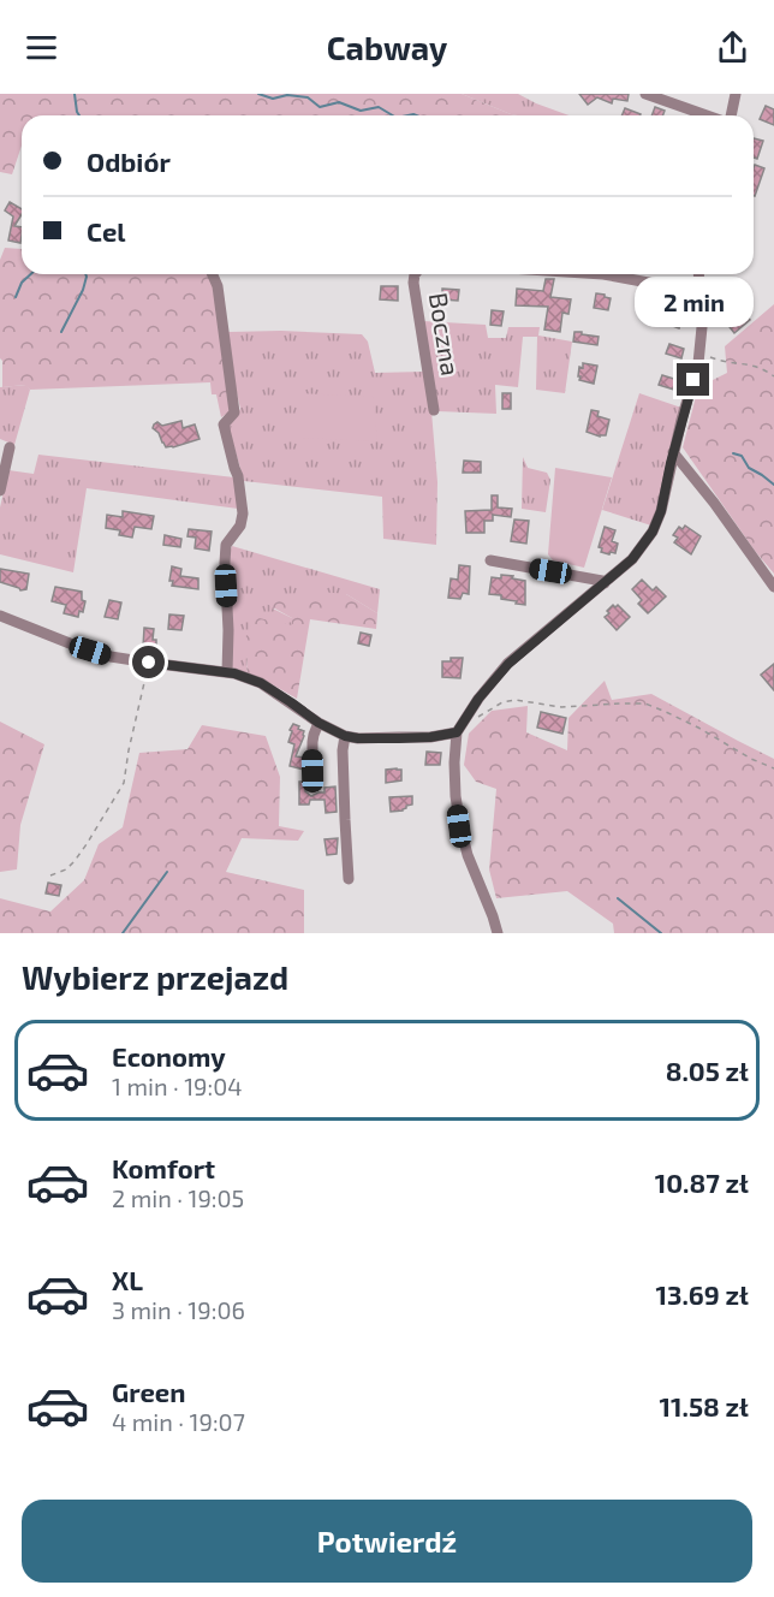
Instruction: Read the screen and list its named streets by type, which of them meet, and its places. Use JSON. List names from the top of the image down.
{
  "streets": {
    "street": ["Boczna"]
  },
  "page": {
    "header": "Cabway",
    "banner": ["Odbiór", "Cel"],
    "bubble": "2 min",
    "heading": "Wybierz przejazd",
    "list": [
      {
        "name": "Economy",
        "note": "1 min · 19:04",
        "value": "8.05 zł"
      },
      {
        "name": "Komfort",
        "note": "2 min · 19:05",
        "value": "10.87 zł"
      },
      {
        "name": "XL",
        "note": "3 min · 19:06",
        "value": "13.69 zł"
      },
      {
        "name": "Green",
        "note": "4 min · 19:07",
        "value": "11.58 zł"
      }
    ],
    "buttons": "Potwierdź"
  }
}
